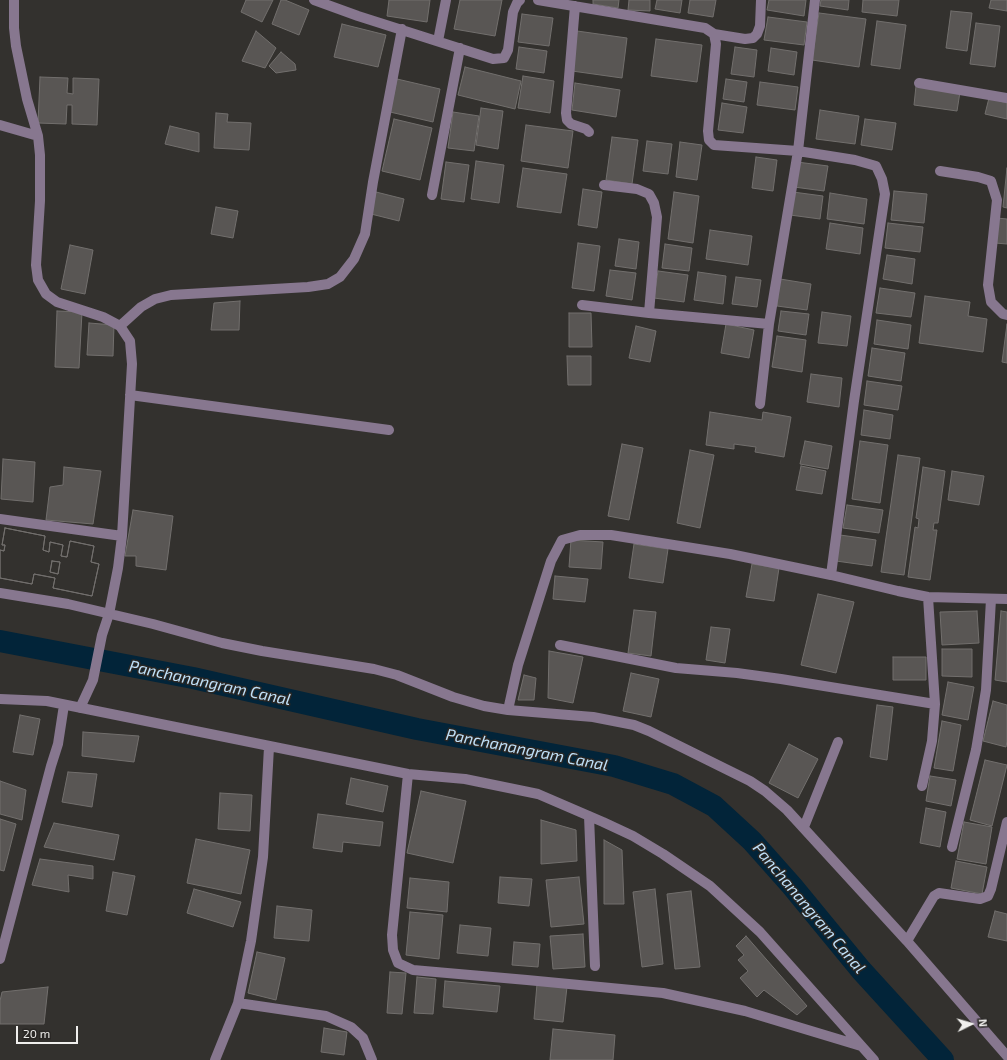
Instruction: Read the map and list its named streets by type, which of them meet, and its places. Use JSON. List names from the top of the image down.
{
  "water": ["Panchanangram Canal"],
  "scale_bar": "20 m",
  "north": "right"
}
